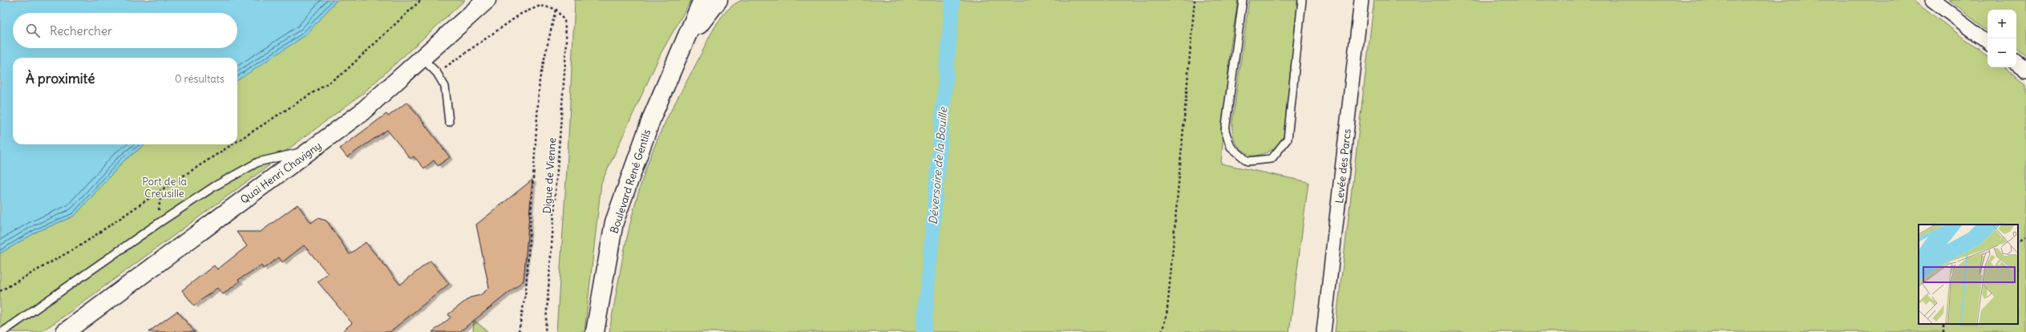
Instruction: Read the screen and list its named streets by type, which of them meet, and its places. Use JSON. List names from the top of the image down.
{
  "streets": {
    "main road": ["Quai Henri Chavigny", "Boulevard René Gentils"],
    "street": ["Levée des Parcs"],
    "path": ["Digue de Vienne"]
  },
  "water": ["Déversoire de la Bouille"],
  "parks": ["Port de la Creusille"],
  "page": {
    "map_buttons": ["+", "−"],
    "search": "Rechercher",
    "heading": ["À proximité", "0 résultats"]
  }
}
